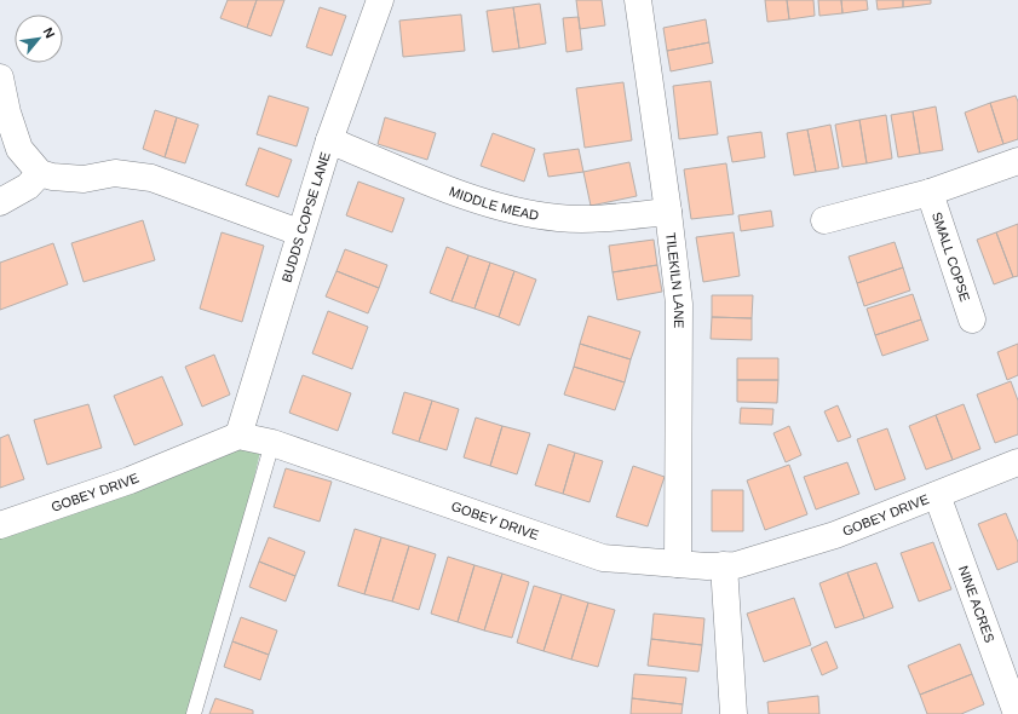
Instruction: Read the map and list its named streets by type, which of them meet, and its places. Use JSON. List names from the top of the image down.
{
  "streets": {
    "street": [
      "MIDDLE MEAD",
      "BUDDS COPSE LANE",
      "SMALL COPSE",
      "TILEKILN LANE",
      "GOBEY DRIVE",
      "NINE ACRES"
    ]
  },
  "crossings": [
    ["MIDDLE MEAD", "BUDDS COPSE LANE"],
    ["MIDDLE MEAD", "TILEKILN LANE"],
    ["BUDDS COPSE LANE", "GOBEY DRIVE"],
    ["TILEKILN LANE", "GOBEY DRIVE"],
    ["GOBEY DRIVE", "NINE ACRES"]
  ],
  "north": "top right"
}
